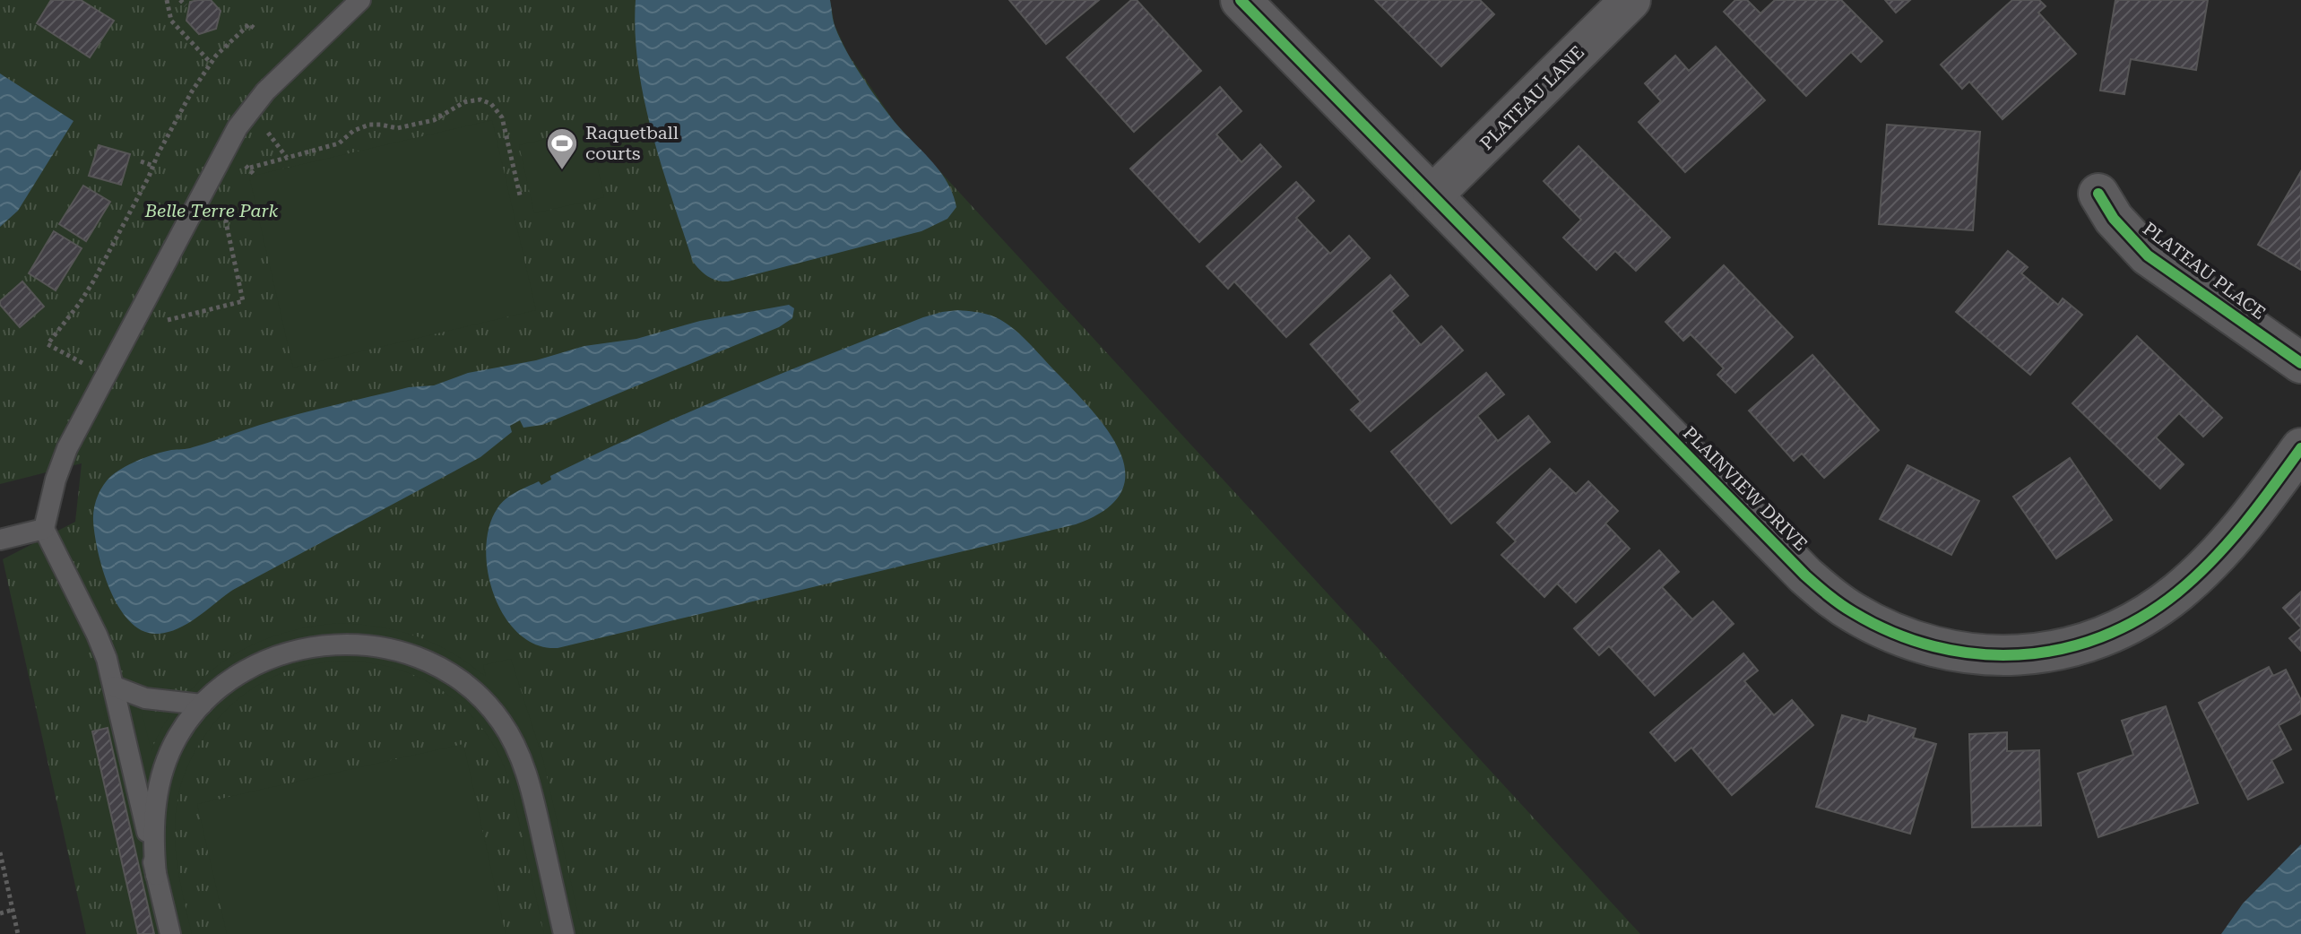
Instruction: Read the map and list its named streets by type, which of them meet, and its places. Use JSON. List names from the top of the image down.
{
  "streets": {
    "street": ["PLATEAU LANE", "PLATEAU PLACE", "PLAINVIEW DRIVE"]
  },
  "crossings": [
    ["PLATEAU LANE", "PLAINVIEW DRIVE"]
  ],
  "parks": ["Belle Terre Park"],
  "places": {
    "sports": ["Raquetball courts"]
  }
}
